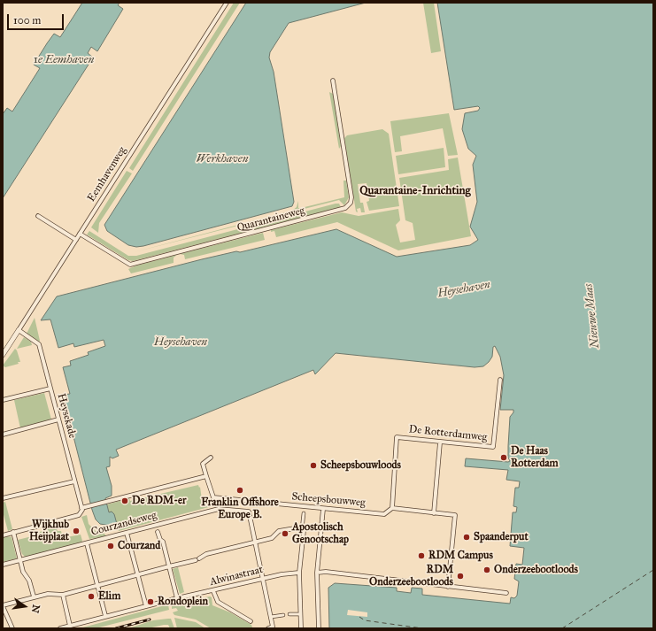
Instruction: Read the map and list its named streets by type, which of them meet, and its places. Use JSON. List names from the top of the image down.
{
  "streets": {
    "street": [
      "Eemhavenweg",
      "Quarantaineweg",
      "Heysekade",
      "De Rotterdamweg",
      "Scheepsbouwweg",
      "Courzandseweg",
      "Alwinastraat"
    ]
  },
  "crossings": [
    ["Eemhavenweg", "Quarantaineweg"],
    ["Eemhavenweg", "Heysekade"],
    ["De Rotterdamweg", "Scheepsbouwweg"]
  ],
  "districts": ["Quarantaine-Inrichting"],
  "water": [
    "1e Eemhaven",
    "Werkhaven",
    "Heysehaven",
    "Nieuwe Maas"
  ],
  "places": [
    "De Haas Rotterdam",
    "Scheepsbouwloods",
    "Franklin Offshore Europe B.",
    "De RDM-er",
    "Wijkhub Heijplaat",
    "Apostolisch Genootschap",
    "Spaanderput",
    "Courzand",
    "RDM Campus",
    "Onderzeebootloods",
    "RDM Onderzeebootloods",
    "Elim",
    "Rondoplein"
  ],
  "scale_bar": "100 m",
  "north": "right"
}
